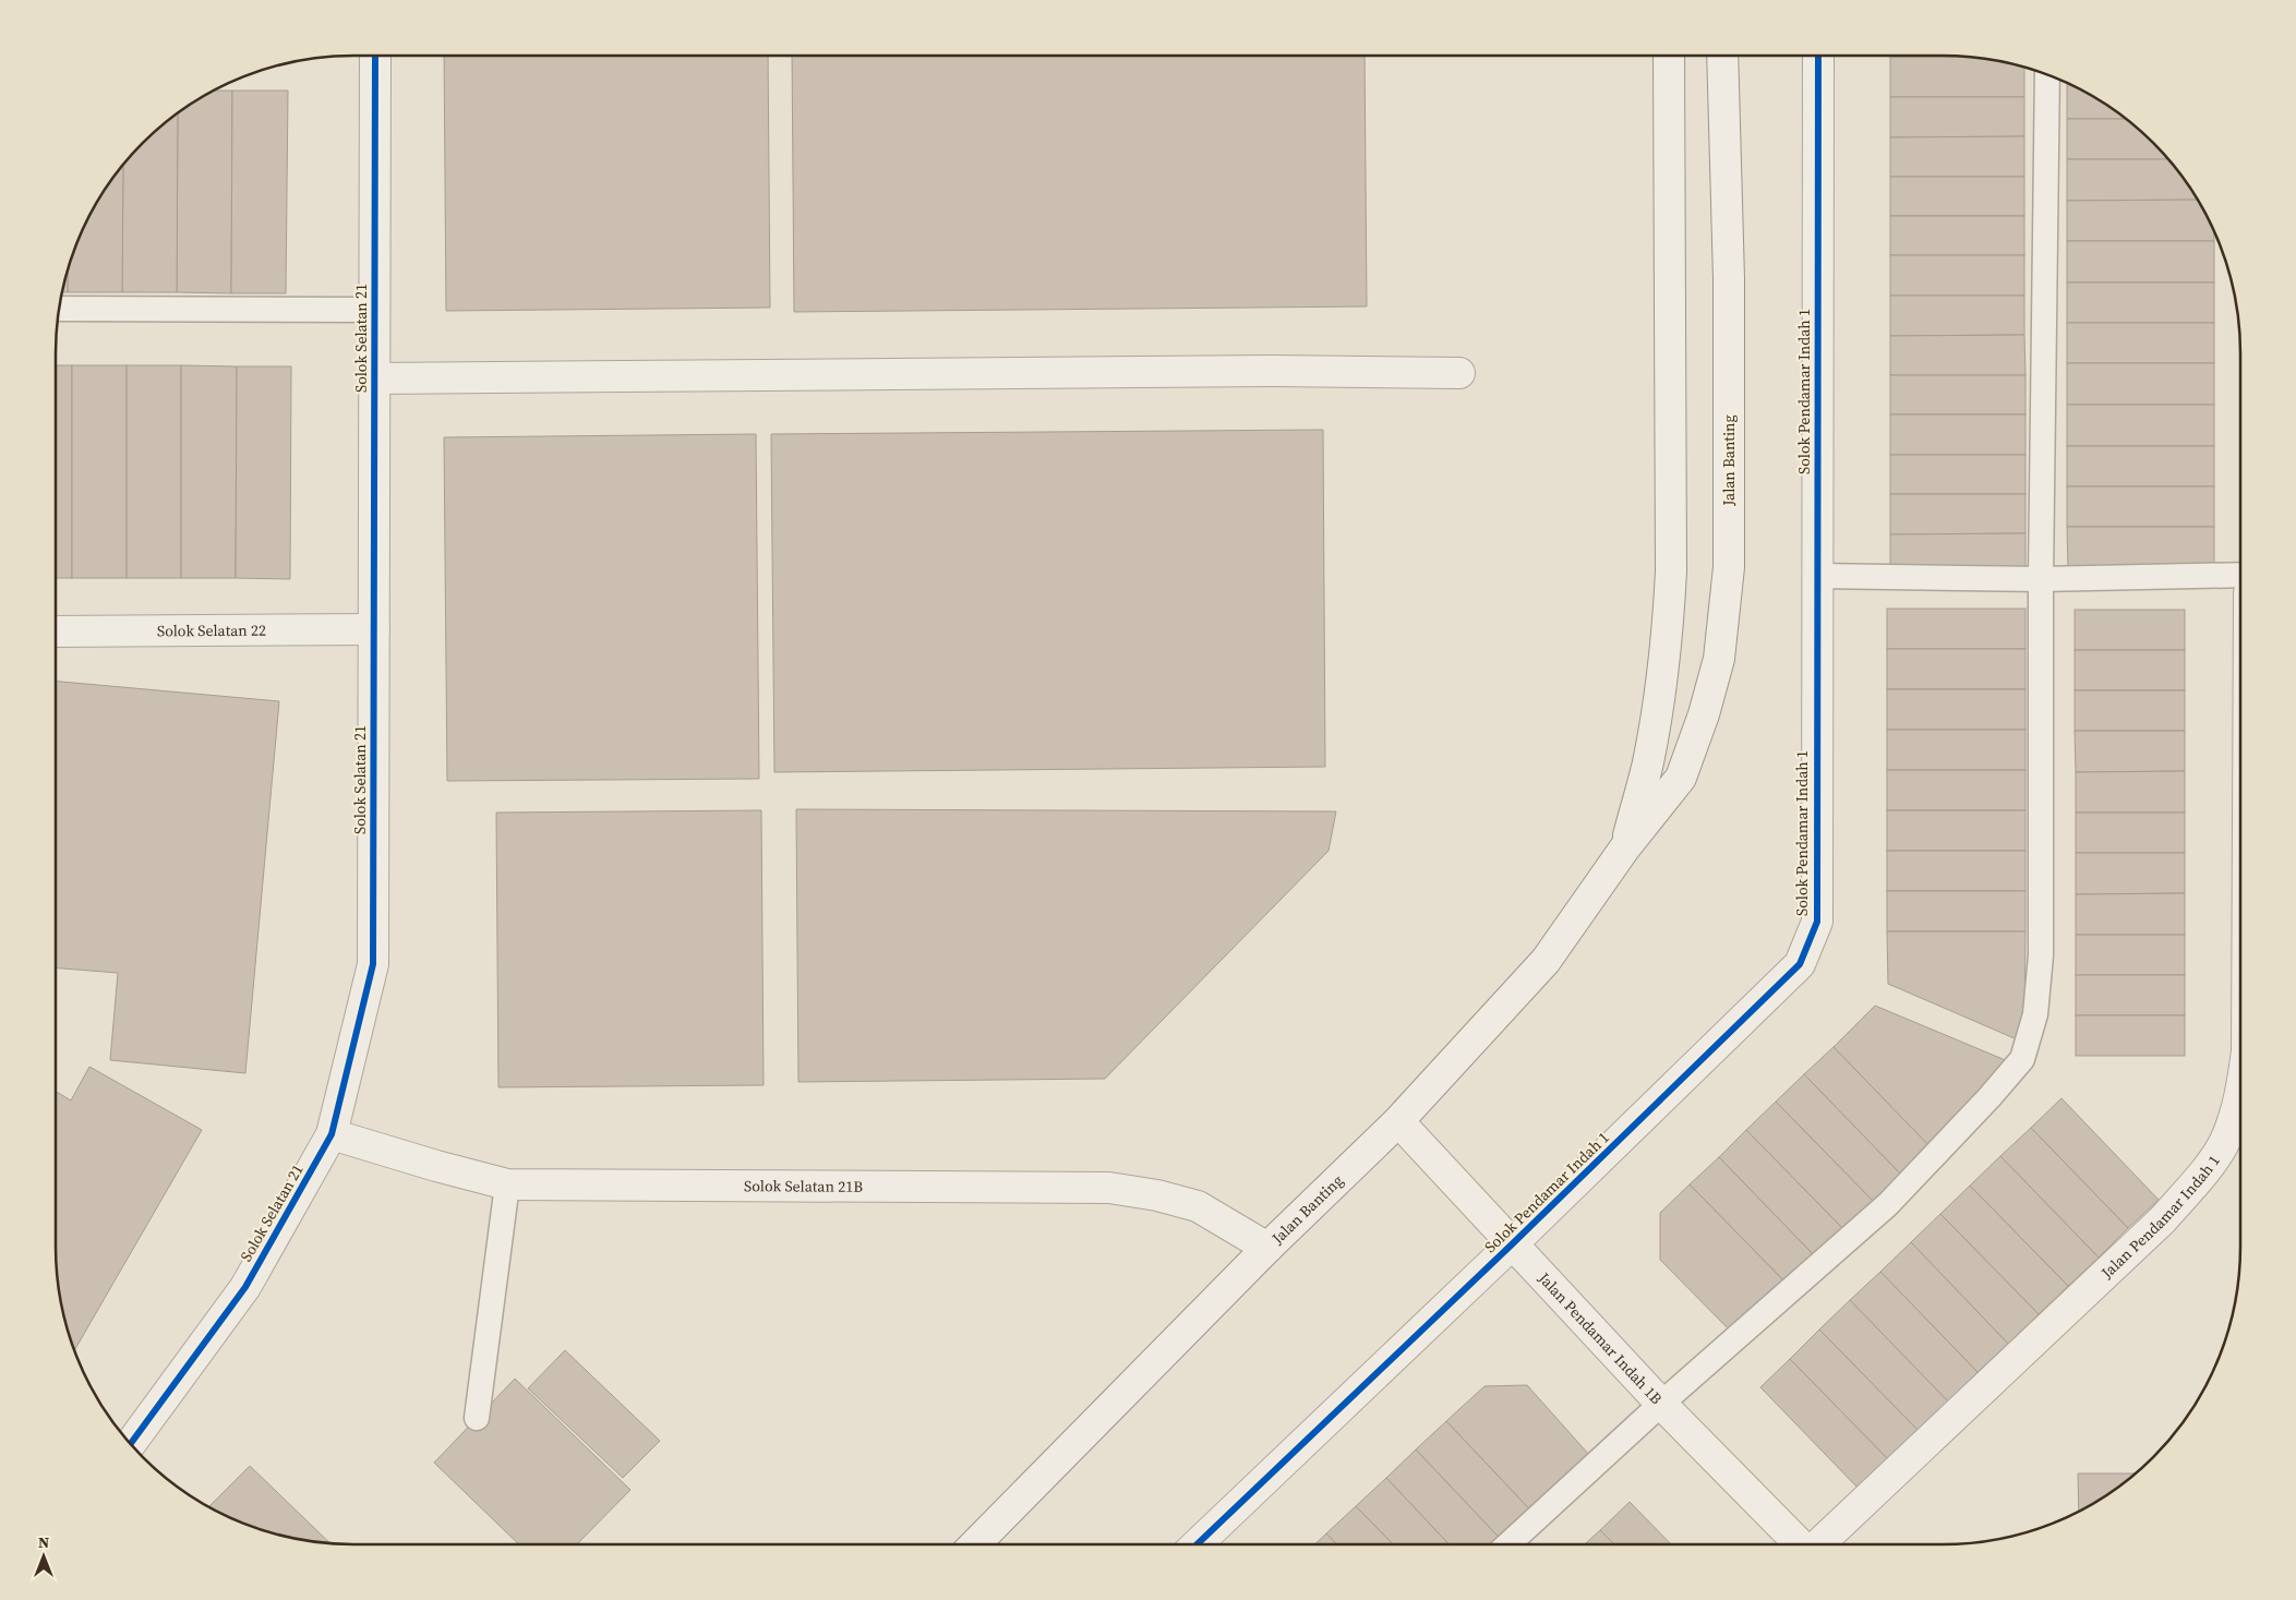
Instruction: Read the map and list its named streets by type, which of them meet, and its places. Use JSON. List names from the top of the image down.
{
  "streets": {
    "street": [
      "Solok Selatan 21",
      "Solok Pendamar Indah 1",
      "Jalan Banting",
      "Solok Selatan 22",
      "Solok Selatan 21B",
      "Jalan Pendamar Indah 1",
      "Jalan Pendamar Indah 1B"
    ]
  },
  "crossings": [
    ["Solok Selatan 21", "Solok Selatan 22"],
    ["Solok Selatan 21", "Solok Selatan 21B"],
    ["Solok Pendamar Indah 1", "Jalan Pendamar Indah 1B"],
    ["Jalan Banting", "Solok Selatan 21B"],
    ["Jalan Banting", "Jalan Pendamar Indah 1B"]
  ],
  "north": "top"
}
